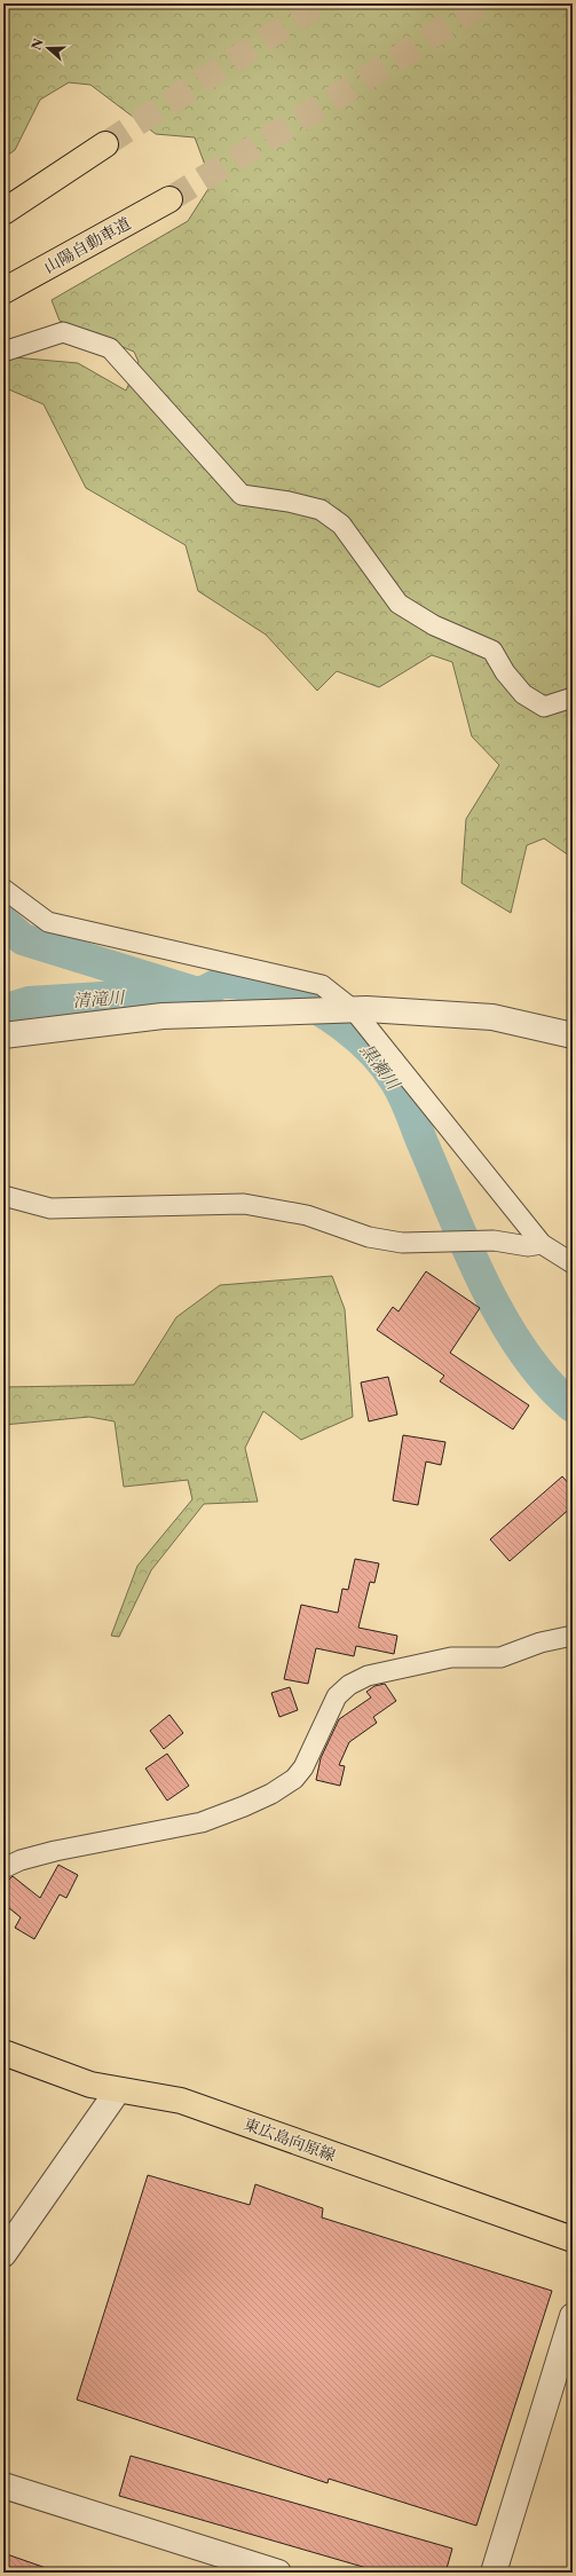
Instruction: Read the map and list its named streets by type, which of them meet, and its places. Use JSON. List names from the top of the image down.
{
  "streets": {
    "main road": ["山陽自動車道", "東広島向原線"]
  },
  "water": ["清滝川", "黒瀬川"],
  "north": "left"
}
